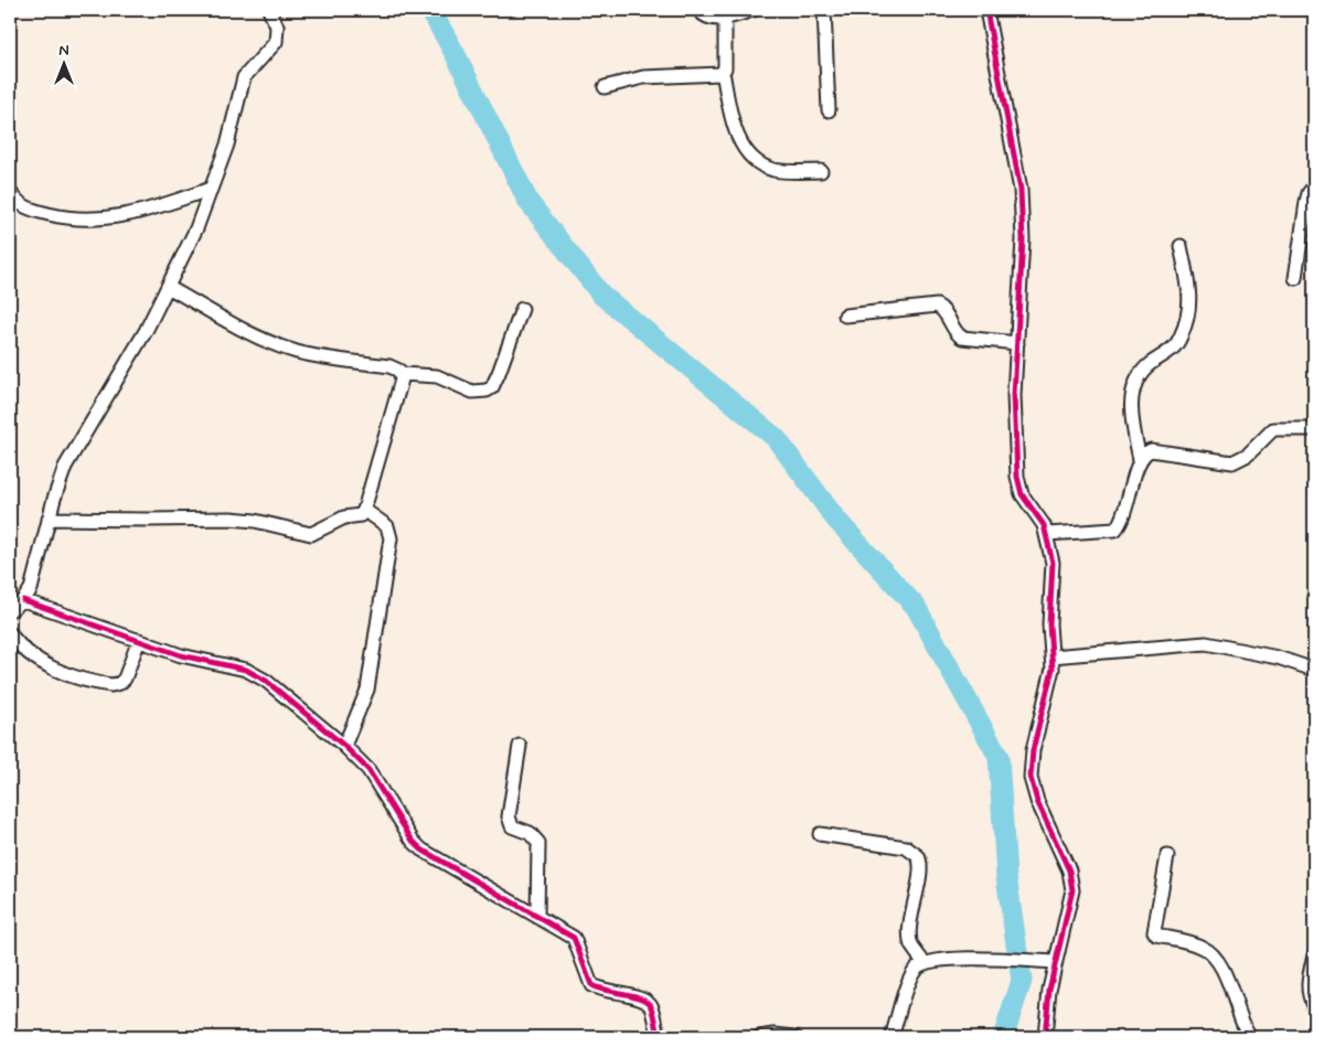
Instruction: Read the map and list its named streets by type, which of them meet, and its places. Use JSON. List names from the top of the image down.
{
  "north": "top"
}
